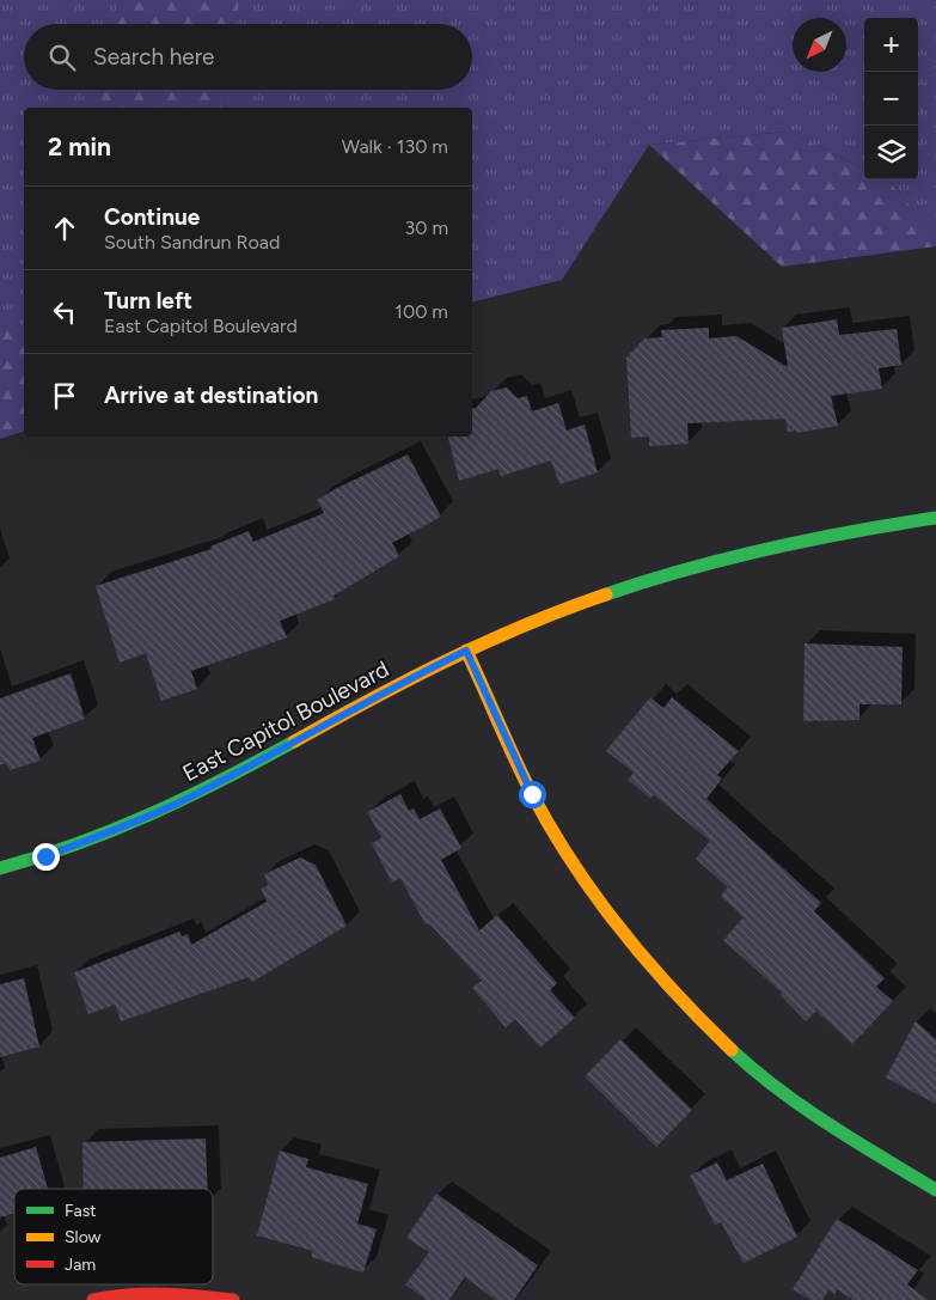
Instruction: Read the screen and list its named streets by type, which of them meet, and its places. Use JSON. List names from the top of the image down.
{
  "streets": {
    "street": ["East Capitol Boulevard"]
  },
  "legend": ["Fast", "Slow", "Jam"],
  "north": "bottom left",
  "page": {
    "map_buttons": ["+", "−"],
    "search": "Search here",
    "heading": ["2 min", "Walk · 130 m"],
    "list": [
      ["Continue", "South Sandrun Road", "30 m"],
      ["Turn left", "East Capitol Boulevard", "100 m"],
      "Arrive at destination"
    ]
  }
}
